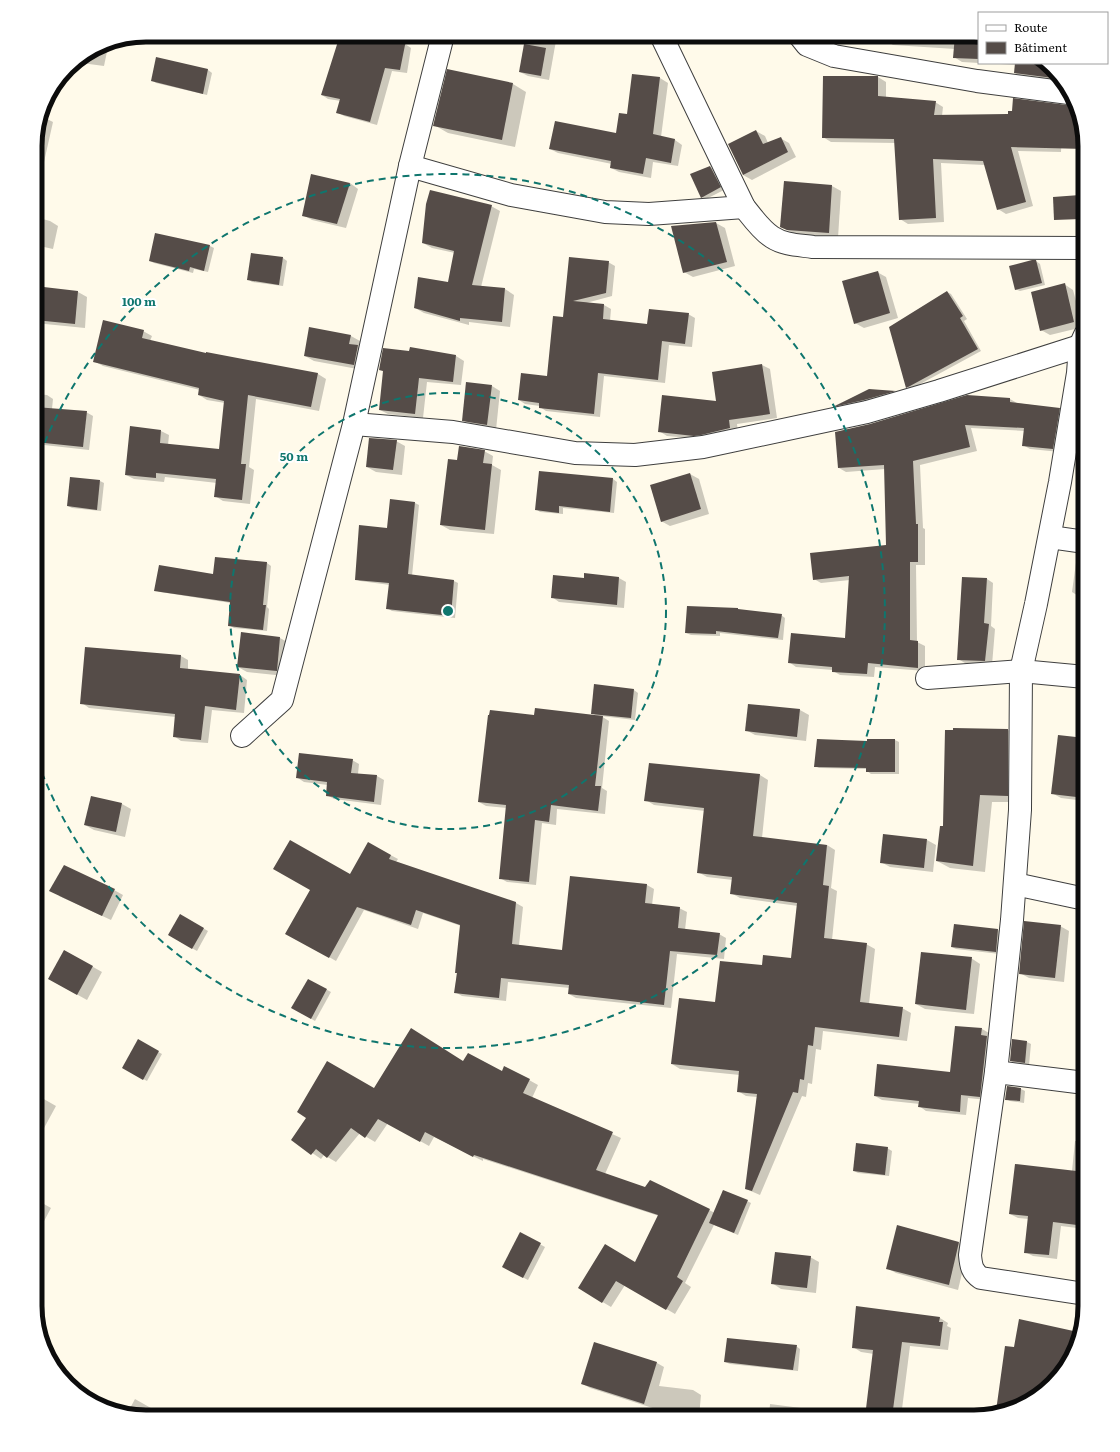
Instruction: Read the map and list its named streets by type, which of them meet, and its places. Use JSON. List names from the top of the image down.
{
  "legend": ["Route", "Bâtiment"],
  "rings": ["100 m", "50 m"]
}
